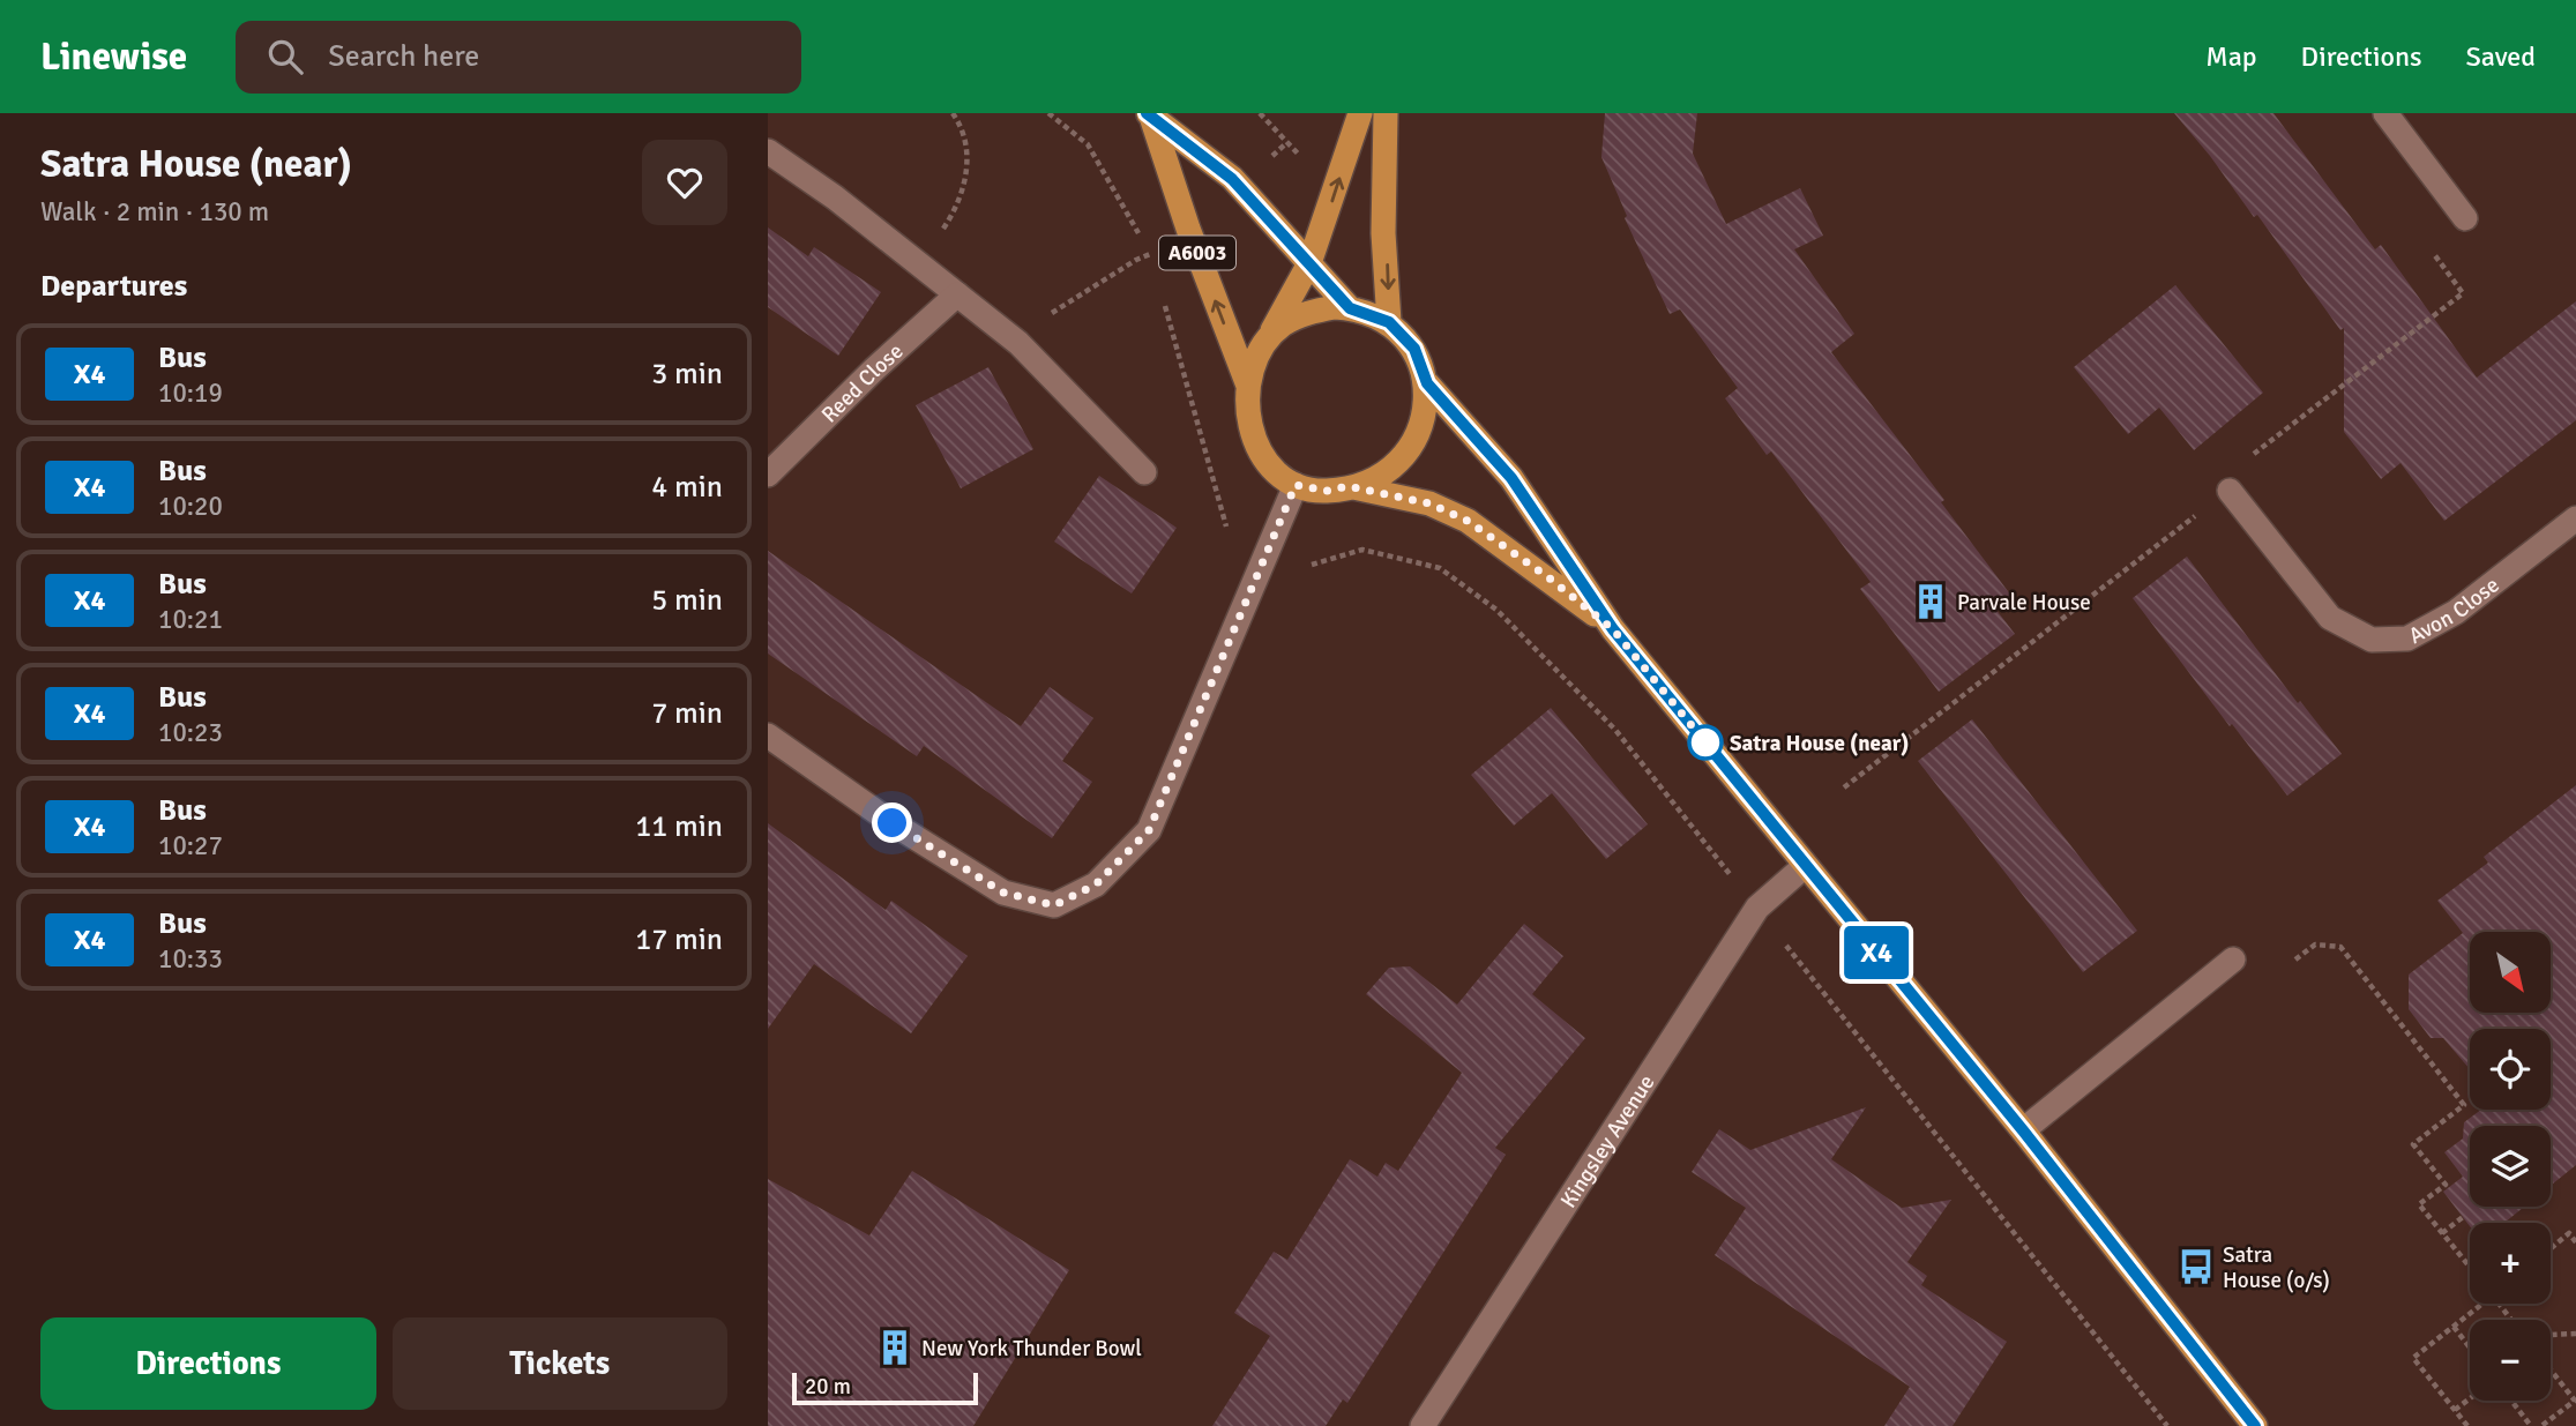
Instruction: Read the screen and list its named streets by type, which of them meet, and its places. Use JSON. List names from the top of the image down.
{
  "streets": {
    "main road": ["A6003"],
    "street": ["Reed Close", "Avon Close", "Kingsley Avenue"]
  },
  "places": {
    "building": ["Parvale House", "New York Thunder Bowl"],
    "other": ["Satra House (near)"],
    "bus stop": ["Satra House (o/s)"]
  },
  "lines": ["bus line X4"],
  "scale_bar": "20 m",
  "north": "bottom right",
  "page": {
    "header": "Linewise",
    "search": "Search here",
    "nav": ["Map", "Directions", "Saved"],
    "heading": [
      ["Satra House (near)", "Walk · 2 min · 130 m"],
      "Departures"
    ],
    "on_map": "X4",
    "list": [
      {
        "mark": "X4",
        "name": "Bus",
        "note": "10:19",
        "value": "3 min"
      },
      {
        "mark": "X4",
        "name": "Bus",
        "note": "10:20",
        "value": "4 min"
      },
      {
        "mark": "X4",
        "name": "Bus",
        "note": "10:21",
        "value": "5 min"
      },
      {
        "mark": "X4",
        "name": "Bus",
        "note": "10:23",
        "value": "7 min"
      },
      {
        "mark": "X4",
        "name": "Bus",
        "note": "10:27",
        "value": "11 min"
      },
      {
        "mark": "X4",
        "name": "Bus",
        "note": "10:33",
        "value": "17 min"
      }
    ],
    "map_buttons": ["+", "−"],
    "buttons": ["Directions", "Tickets"],
    "scale": "20 m"
  }
}
